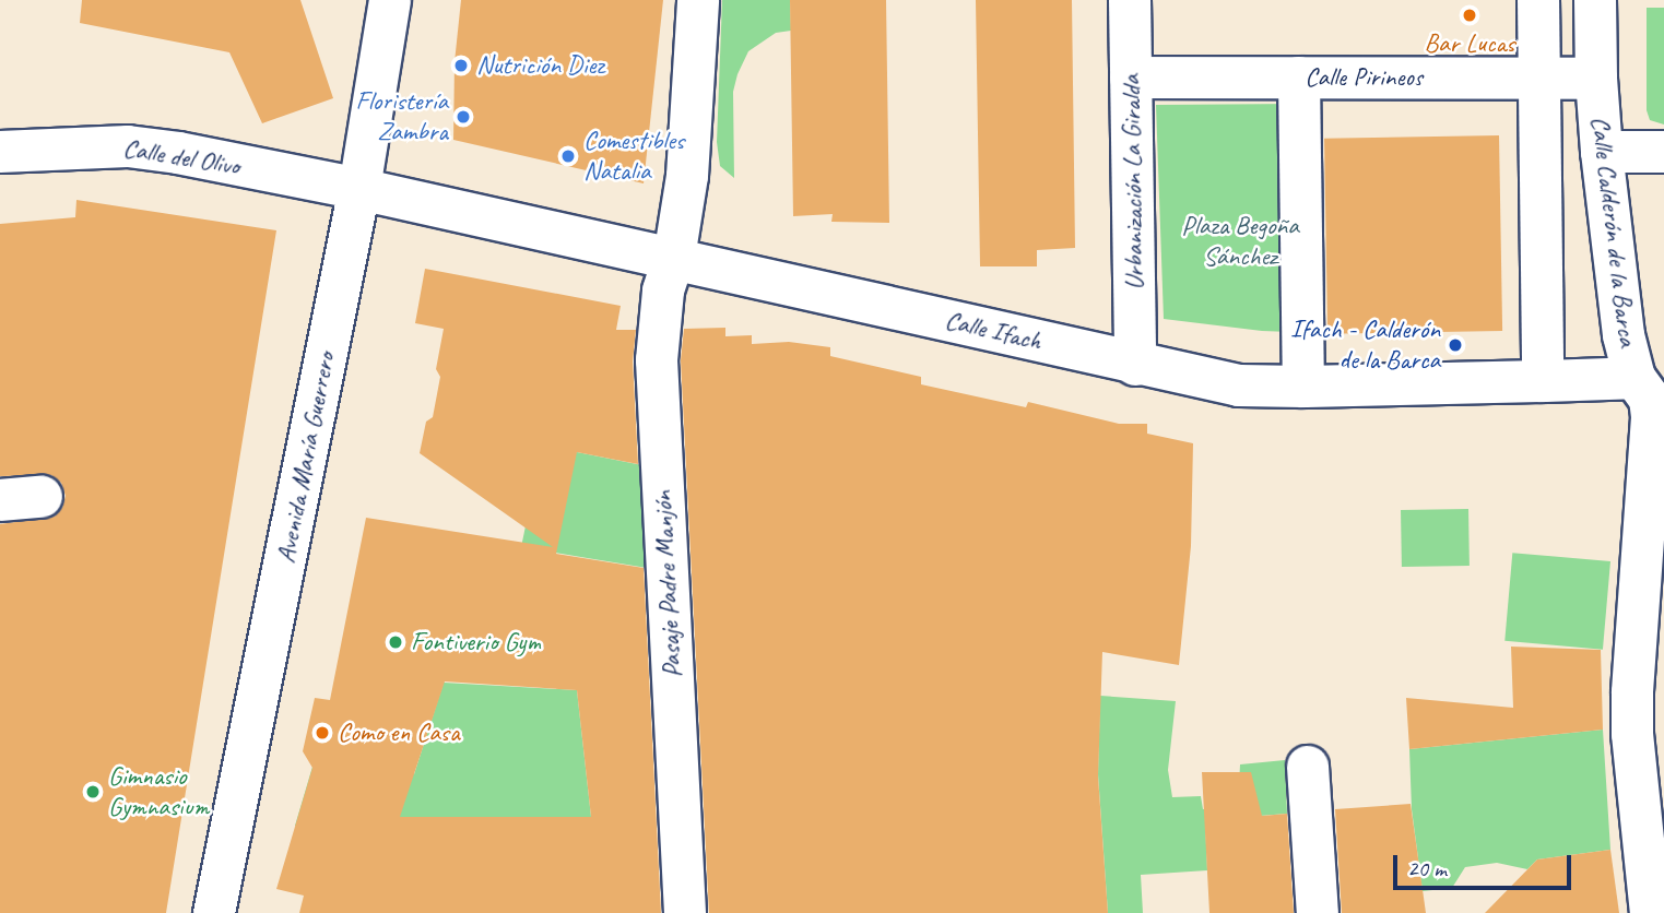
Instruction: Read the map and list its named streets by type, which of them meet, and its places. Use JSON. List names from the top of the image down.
{
  "streets": {
    "street": [
      "Calle Pirineos",
      "Calle del Olivo",
      "Urbanización La Giralda",
      "Calle Calderón de la Barca",
      "Calle Ifach",
      "Avenida María Guerrero",
      "Pasaje Padre Manjón"
    ]
  },
  "crossings": [
    ["Calle Pirineos", "Urbanización La Giralda"],
    ["Calle Pirineos", "Calle Calderón de la Barca"],
    ["Calle del Olivo", "Calle Ifach"],
    ["Calle del Olivo", "Avenida María Guerrero"],
    ["Urbanización La Giralda", "Calle Ifach"],
    ["Calle Calderón de la Barca", "Calle Ifach"],
    ["Calle Ifach", "Avenida María Guerrero"],
    ["Calle Ifach", "Pasaje Padre Manjón"]
  ],
  "parks": ["Plaza Begoña Sánchez"],
  "places": [
    "Bar Lucas",
    "Nutrición Diez",
    "Floristería Zambra",
    "Comestibles Natalia",
    "Ifach - Calderón de la Barca",
    "Fontiverio Gym",
    "Como en Casa",
    "Gimnasio Gymnasium"
  ],
  "scale_bar": "20 m"
}
